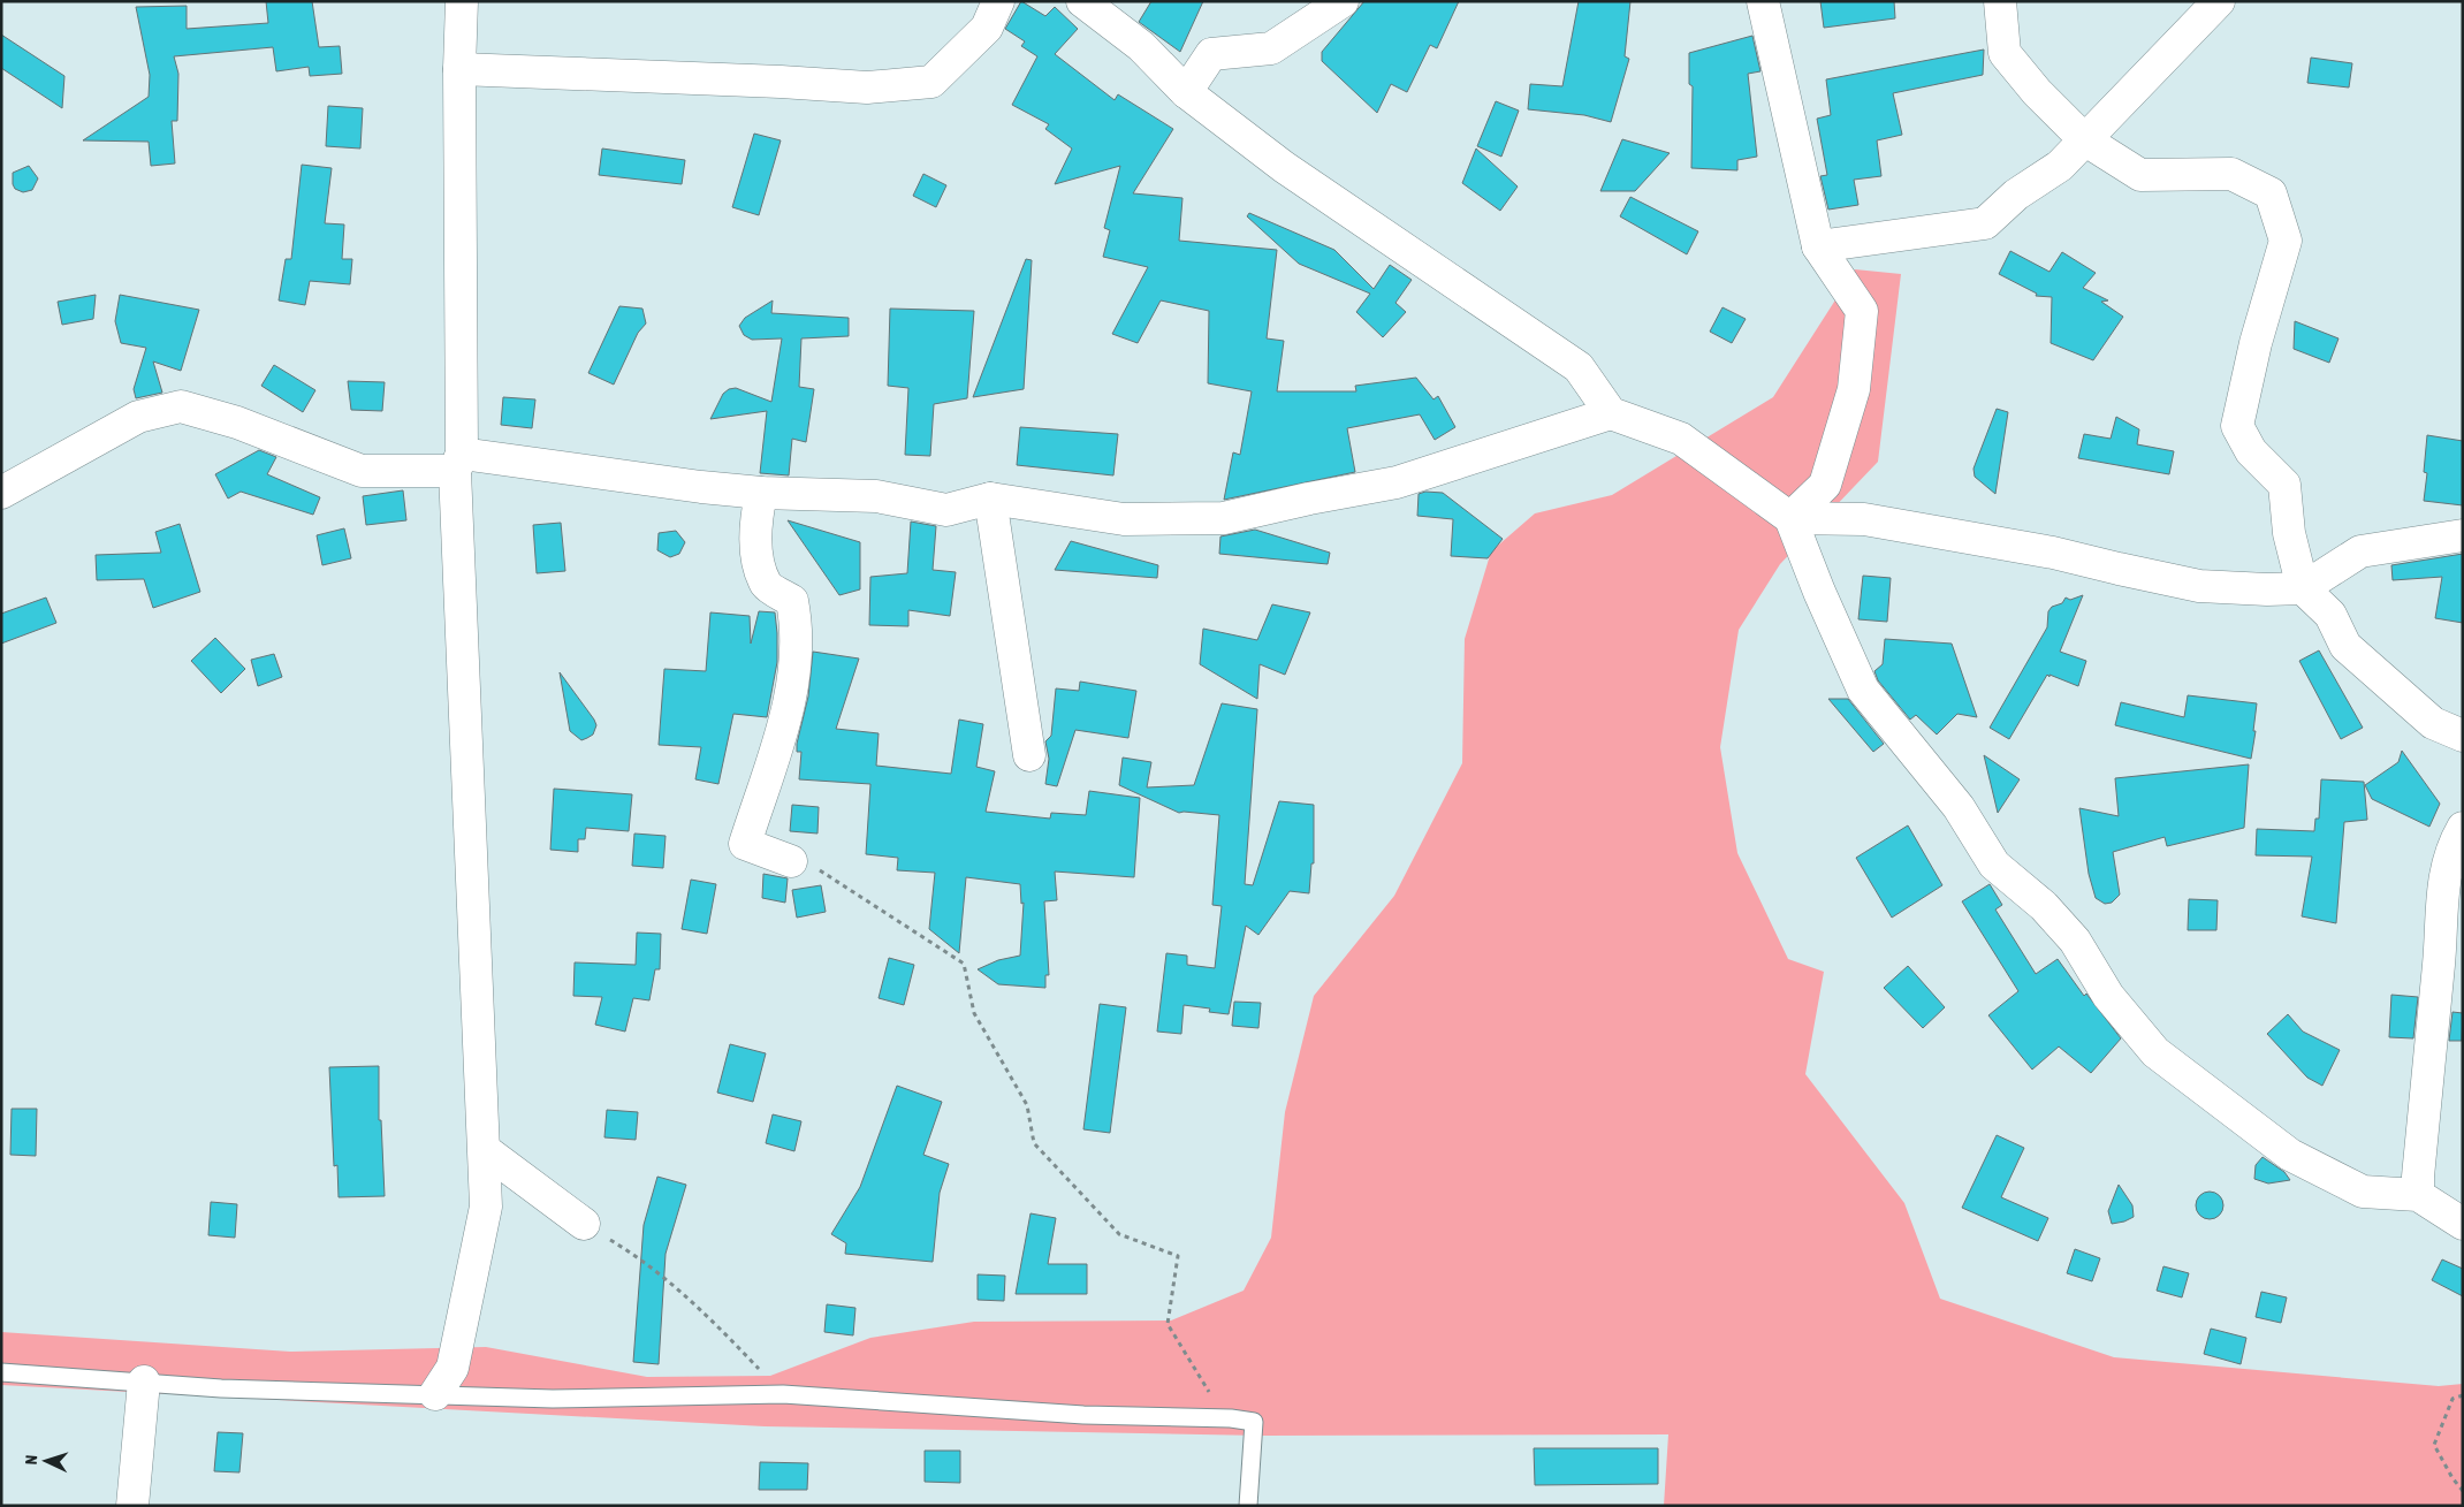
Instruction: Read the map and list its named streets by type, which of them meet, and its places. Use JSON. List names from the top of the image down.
{
  "north": "left"
}
